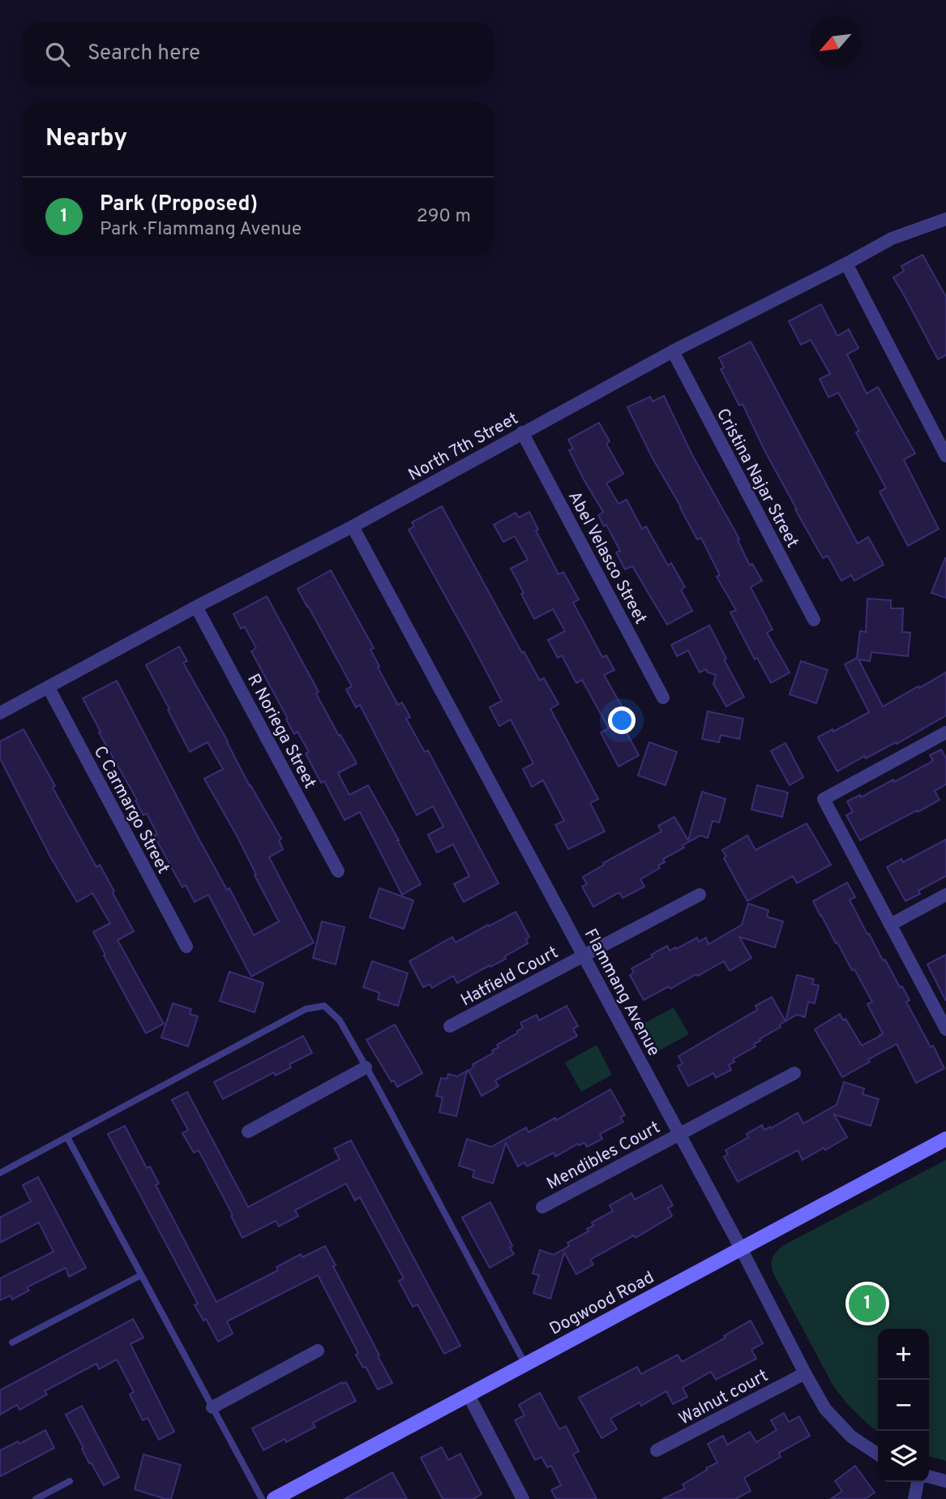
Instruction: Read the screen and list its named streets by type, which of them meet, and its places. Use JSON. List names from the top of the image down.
{
  "streets": {
    "street": [
      "North 7th Street",
      "Cristina Najar Street",
      "Abel Velasco Street",
      "R Noriega Street",
      "C Carmargo Street",
      "Hatfield Court",
      "Flammang Avenue",
      "Mendibles Court",
      "Dogwood Road",
      "Walnut court"
    ]
  },
  "crossings": [
    ["North 7th Street", "Cristina Najar Street"],
    ["North 7th Street", "Abel Velasco Street"],
    ["North 7th Street", "R Noriega Street"],
    ["North 7th Street", "C Carmargo Street"],
    ["North 7th Street", "Flammang Avenue"],
    ["Hatfield Court", "Flammang Avenue"],
    ["Flammang Avenue", "Mendibles Court"],
    ["Flammang Avenue", "Dogwood Road"],
    ["Flammang Avenue", "Walnut court"]
  ],
  "north": "bottom left",
  "page": {
    "search": "Search here",
    "heading": "Nearby",
    "list": [
      {
        "mark": "1",
        "name": "Park (Proposed)",
        "note": "Park · Flammang Avenue",
        "value": "290 m"
      }
    ],
    "pins": "1",
    "map_buttons": ["+", "−"]
  }
}
